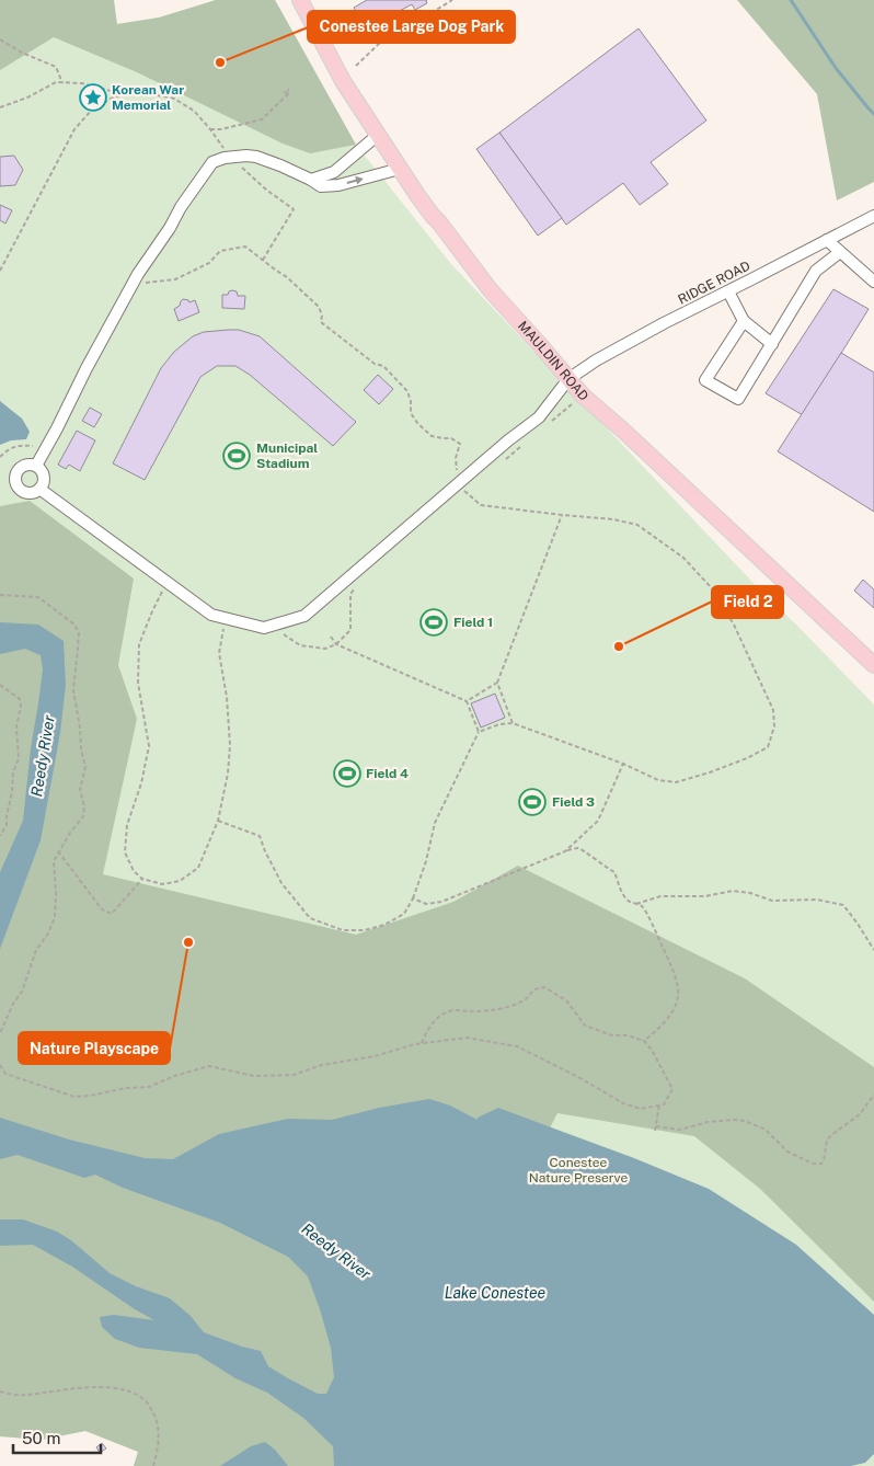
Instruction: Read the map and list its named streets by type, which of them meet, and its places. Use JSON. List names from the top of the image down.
{
  "streets": {
    "main road": ["MAULDIN ROAD"],
    "street": ["RIDGE ROAD"]
  },
  "crossings": [
    ["RIDGE ROAD", "MAULDIN ROAD"]
  ],
  "water": ["Reedy River", "Lake Conestee"],
  "parks": ["Conestee Nature Preserve"],
  "places": {
    "other": ["Conestee Large Dog Park", "Field 2", "Nature Playscape"],
    "place": ["Korean War Memorial"],
    "sports": [
      "Municipal Stadium",
      "Field 1",
      "Field 4",
      "Field 3"
    ]
  },
  "scale_bar": "50 m"
}
